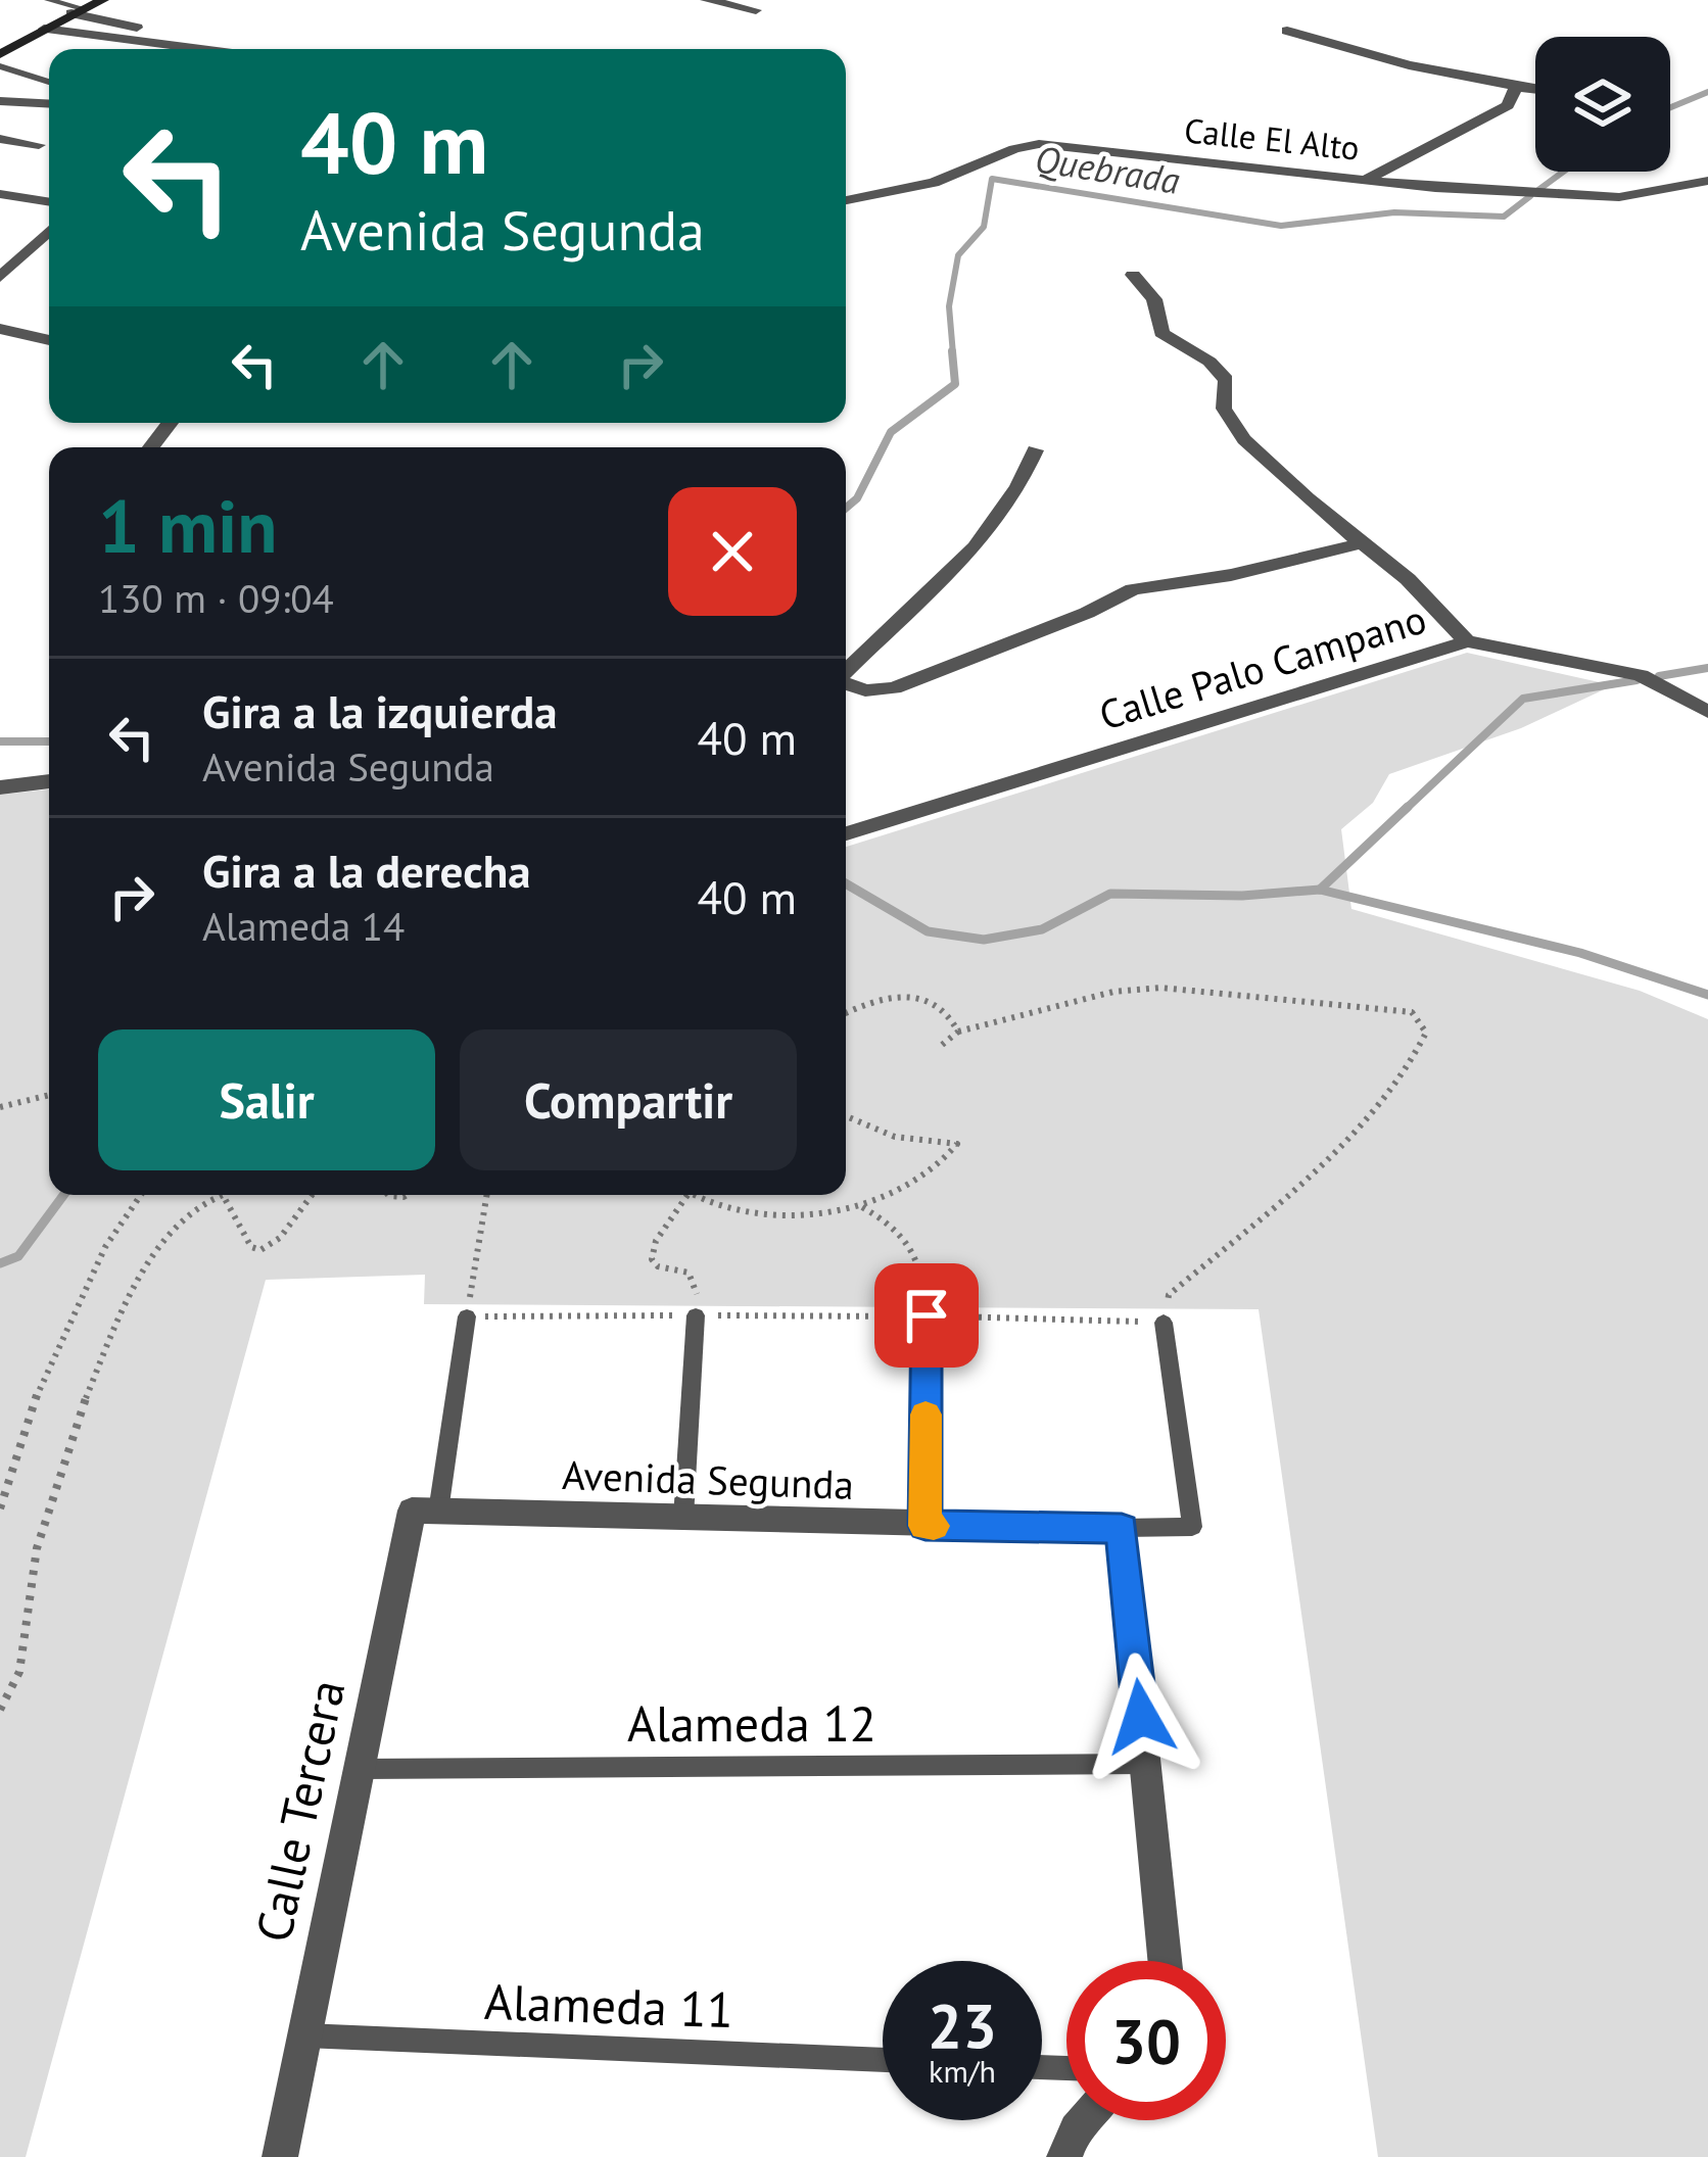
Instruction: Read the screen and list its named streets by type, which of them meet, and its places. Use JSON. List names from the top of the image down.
{
  "streets": {
    "street": [
      "Calle El Alto",
      "Calle Palo Campano",
      "Avenida Segunda",
      "Calle Tercera"
    ],
    "lane": ["Alameda 12", "Alameda 11"]
  },
  "crossings": [
    ["Avenida Segunda", "Calle Tercera"],
    ["Alameda 12", "Calle Tercera"],
    ["Calle Tercera", "Alameda 11"]
  ],
  "water": ["Quebrada"],
  "page": {
    "turn": ["40 m", "Avenida Segunda"],
    "heading": ["1 min", "130 m · 09:04"],
    "list": [
      {
        "name": "Gira a la izquierda",
        "note": "Avenida Segunda",
        "value": "40 m"
      },
      {
        "name": "Gira a la derecha",
        "note": "Alameda 14",
        "value": "40 m"
      }
    ],
    "buttons": ["Salir", "Compartir"],
    "speed": "23 km/h",
    "limit": "30"
  }
}
